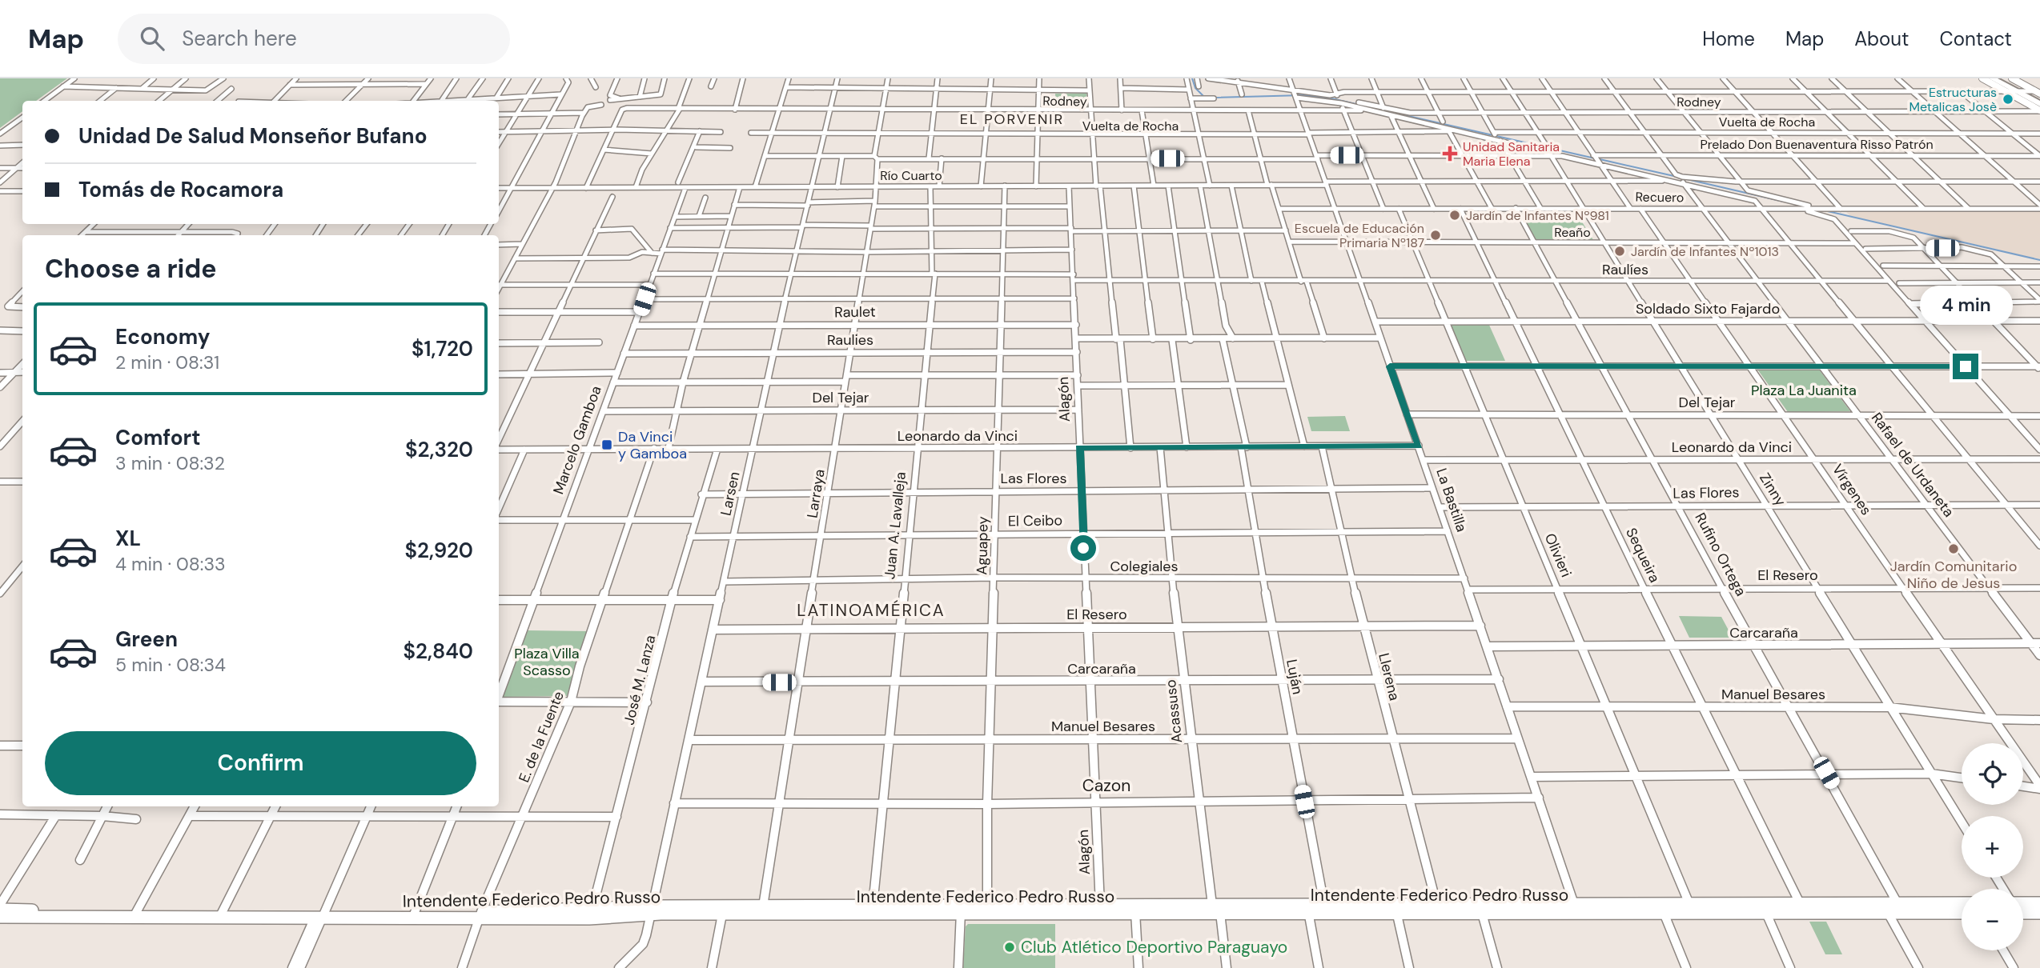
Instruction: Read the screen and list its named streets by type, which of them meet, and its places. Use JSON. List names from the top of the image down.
{
  "streets": {
    "main road": ["Intendente Federico Pedro Russo"],
    "street": [
      "Rodney",
      "Vuelta de Rocha",
      "Prelado Don Buenaventura Risso Patrón",
      "Río Cuarto",
      "Recuero",
      "Reaño",
      "Raulíes",
      "Soldado Sixto Fajardo",
      "Raulet",
      "Raulies",
      "Del Tejar",
      "Alagón",
      "Leonardo da Vinci",
      "Marcelo Gamboa",
      "Rafael de Urdaneta",
      "Las Flores",
      "Zinny",
      "Vírgenes",
      "Larsen",
      "Larraya",
      "La Bastilla",
      "El Ceibo",
      "Juan A. Lavalleja",
      "Aguapey",
      "Rufino Ortega",
      "Olivieri",
      "Sequeira",
      "Colegiales",
      "El Resero",
      "Carcaraña",
      "Luján",
      "Llerena",
      "José M. Lanza",
      "Manuel Besares",
      "Acassuso",
      "E. de la Fuente",
      "Cazon"
    ]
  },
  "crossings": [
    ["Rodney", "Vuelta de Rocha"],
    ["Rodney", "Larsen"],
    ["Rodney", "Larraya"],
    ["Rodney", "La Bastilla"],
    ["Vuelta de Rocha", "Larsen"],
    ["Vuelta de Rocha", "Larraya"],
    ["Vuelta de Rocha", "La Bastilla"],
    ["Río Cuarto", "Alagón"],
    ["Río Cuarto", "Marcelo Gamboa"],
    ["Río Cuarto", "Zinny"],
    ["Río Cuarto", "Larsen"],
    ["Río Cuarto", "Larraya"],
    ["Río Cuarto", "La Bastilla"],
    ["Río Cuarto", "Juan A. Lavalleja"],
    ["Río Cuarto", "Aguapey"],
    ["Recuero", "Rafael de Urdaneta"],
    ["Recuero", "Zinny"],
    ["Recuero", "Vírgenes"],
    ["Recuero", "La Bastilla"],
    ["Recuero", "Rufino Ortega"],
    ["Recuero", "Olivieri"],
    ["Recuero", "Sequeira"],
    ["Reaño", "Rafael de Urdaneta"],
    ["Reaño", "Zinny"],
    ["Reaño", "Vírgenes"],
    ["Reaño", "La Bastilla"],
    ["Reaño", "Rufino Ortega"],
    ["Reaño", "Olivieri"],
    ["Reaño", "Sequeira"],
    ["Raulíes", "Alagón"],
    ["Raulíes", "Rafael de Urdaneta"],
    ["Raulíes", "Zinny"],
    ["Raulíes", "Vírgenes"],
    ["Raulíes", "La Bastilla"],
    ["Raulíes", "Rufino Ortega"],
    ["Raulíes", "Olivieri"],
    ["Raulíes", "Sequeira"],
    ["Soldado Sixto Fajardo", "Rafael de Urdaneta"],
    ["Soldado Sixto Fajardo", "Zinny"],
    ["Soldado Sixto Fajardo", "Vírgenes"],
    ["Soldado Sixto Fajardo", "La Bastilla"],
    ["Soldado Sixto Fajardo", "Rufino Ortega"],
    ["Soldado Sixto Fajardo", "Olivieri"],
    ["Soldado Sixto Fajardo", "Sequeira"],
    ["Raulet", "Alagón"],
    ["Raulet", "Marcelo Gamboa"],
    ["Raulet", "Larsen"],
    ["Raulet", "Larraya"],
    ["Raulet", "Juan A. Lavalleja"],
    ["Raulet", "Aguapey"],
    ["Raulies", "Alagón"],
    ["Raulies", "Marcelo Gamboa"],
    ["Raulies", "Larsen"],
    ["Raulies", "Larraya"],
    ["Raulies", "Juan A. Lavalleja"],
    ["Raulies", "Aguapey"],
    ["Del Tejar", "Alagón"],
    ["Del Tejar", "Marcelo Gamboa"],
    ["Del Tejar", "Rafael de Urdaneta"],
    ["Del Tejar", "Zinny"],
    ["Del Tejar", "Vírgenes"],
    ["Del Tejar", "Larsen"],
    ["Del Tejar", "Larraya"],
    ["Del Tejar", "La Bastilla"],
    ["Del Tejar", "Juan A. Lavalleja"],
    ["Del Tejar", "Aguapey"],
    ["Del Tejar", "Rufino Ortega"],
    ["Del Tejar", "Olivieri"],
    ["Del Tejar", "Sequeira"],
    ["Alagón", "Leonardo da Vinci"],
    ["Alagón", "Las Flores"],
    ["Alagón", "El Ceibo"],
    ["Alagón", "Colegiales"],
    ["Alagón", "El Resero"],
    ["Alagón", "Carcaraña"],
    ["Alagón", "Manuel Besares"],
    ["Alagón", "Cazon"],
    ["Alagón", "Intendente Federico Pedro Russo"],
    ["Leonardo da Vinci", "Marcelo Gamboa"],
    ["Leonardo da Vinci", "Rafael de Urdaneta"],
    ["Leonardo da Vinci", "Zinny"],
    ["Leonardo da Vinci", "Vírgenes"],
    ["Leonardo da Vinci", "Larsen"],
    ["Leonardo da Vinci", "Larraya"],
    ["Leonardo da Vinci", "La Bastilla"],
    ["Leonardo da Vinci", "Juan A. Lavalleja"],
    ["Leonardo da Vinci", "Aguapey"],
    ["Leonardo da Vinci", "Rufino Ortega"],
    ["Leonardo da Vinci", "Olivieri"],
    ["Leonardo da Vinci", "Sequeira"],
    ["Leonardo da Vinci", "Luján"],
    ["Leonardo da Vinci", "Llerena"],
    ["Leonardo da Vinci", "José M. Lanza"],
    ["Leonardo da Vinci", "Acassuso"],
    ["Leonardo da Vinci", "E. de la Fuente"],
    ["Rafael de Urdaneta", "Las Flores"],
    ["Rafael de Urdaneta", "El Resero"],
    ["Rafael de Urdaneta", "Carcaraña"],
    ["Las Flores", "Zinny"],
    ["Las Flores", "Vírgenes"],
    ["Las Flores", "Larsen"],
    ["Las Flores", "Larraya"],
    ["Las Flores", "La Bastilla"],
    ["Las Flores", "Juan A. Lavalleja"],
    ["Las Flores", "Aguapey"],
    ["Las Flores", "Rufino Ortega"],
    ["Las Flores", "Olivieri"],
    ["Las Flores", "Sequeira"],
    ["Las Flores", "Luján"],
    ["Las Flores", "Llerena"],
    ["Las Flores", "José M. Lanza"],
    ["Las Flores", "Acassuso"],
    ["Zinny", "El Resero"],
    ["Zinny", "Carcaraña"],
    ["Zinny", "Manuel Besares"],
    ["Vírgenes", "El Resero"],
    ["Vírgenes", "Carcaraña"],
    ["Vírgenes", "Manuel Besares"],
    ["Larsen", "El Ceibo"],
    ["Larsen", "Colegiales"],
    ["Larsen", "El Resero"],
    ["Larsen", "Carcaraña"],
    ["Larsen", "Manuel Besares"],
    ["Larsen", "Cazon"],
    ["Larsen", "Intendente Federico Pedro Russo"],
    ["Larraya", "El Ceibo"],
    ["Larraya", "Colegiales"],
    ["Larraya", "El Resero"],
    ["Larraya", "Carcaraña"],
    ["Larraya", "Manuel Besares"],
    ["Larraya", "Cazon"],
    ["Larraya", "Intendente Federico Pedro Russo"],
    ["La Bastilla", "El Ceibo"],
    ["La Bastilla", "Colegiales"],
    ["La Bastilla", "El Resero"],
    ["La Bastilla", "Carcaraña"],
    ["La Bastilla", "Manuel Besares"],
    ["La Bastilla", "Cazon"],
    ["La Bastilla", "Intendente Federico Pedro Russo"],
    ["El Ceibo", "Juan A. Lavalleja"],
    ["El Ceibo", "Aguapey"],
    ["El Ceibo", "Luján"],
    ["El Ceibo", "Llerena"],
    ["El Ceibo", "José M. Lanza"],
    ["El Ceibo", "Acassuso"],
    ["Juan A. Lavalleja", "Colegiales"],
    ["Juan A. Lavalleja", "El Resero"],
    ["Juan A. Lavalleja", "Carcaraña"],
    ["Juan A. Lavalleja", "Manuel Besares"],
    ["Juan A. Lavalleja", "Cazon"],
    ["Juan A. Lavalleja", "Intendente Federico Pedro Russo"],
    ["Aguapey", "Colegiales"],
    ["Aguapey", "El Resero"],
    ["Aguapey", "Carcaraña"],
    ["Aguapey", "Manuel Besares"],
    ["Aguapey", "Cazon"],
    ["Aguapey", "Intendente Federico Pedro Russo"],
    ["Rufino Ortega", "El Resero"],
    ["Rufino Ortega", "Carcaraña"],
    ["Rufino Ortega", "Manuel Besares"],
    ["Rufino Ortega", "Intendente Federico Pedro Russo"],
    ["Olivieri", "El Resero"],
    ["Olivieri", "Carcaraña"],
    ["Olivieri", "Manuel Besares"],
    ["Olivieri", "Intendente Federico Pedro Russo"],
    ["Sequeira", "El Resero"],
    ["Sequeira", "Carcaraña"],
    ["Sequeira", "Manuel Besares"],
    ["Sequeira", "Intendente Federico Pedro Russo"],
    ["Colegiales", "Luján"],
    ["Colegiales", "Llerena"],
    ["Colegiales", "Acassuso"],
    ["El Resero", "Luján"],
    ["El Resero", "Llerena"],
    ["El Resero", "Acassuso"],
    ["Carcaraña", "Luján"],
    ["Carcaraña", "Llerena"],
    ["Carcaraña", "Acassuso"],
    ["Luján", "Manuel Besares"],
    ["Luján", "Cazon"],
    ["Luján", "Intendente Federico Pedro Russo"],
    ["Llerena", "Manuel Besares"],
    ["Llerena", "Cazon"],
    ["Llerena", "Intendente Federico Pedro Russo"],
    ["José M. Lanza", "Intendente Federico Pedro Russo"],
    ["Manuel Besares", "Acassuso"],
    ["Acassuso", "Cazon"],
    ["Acassuso", "Intendente Federico Pedro Russo"],
    ["E. de la Fuente", "Intendente Federico Pedro Russo"]
  ],
  "districts": ["EL PORVENIR", "LATINOAMÉRICA"],
  "parks": ["Plaza La Juanita", "Plaza Villa Scasso"],
  "places": {
    "other": [
      "Estructuras Metalicas Josè",
      "Jardín de Infantes Nº981",
      "Escuela de Educación Primaria Nº187",
      "Jardín de Infantes Nº1013",
      "Jardín Comunitario Niño de Jesus",
      "Club Atlético Deportivo Paraguayo"
    ],
    "health": ["Unidad Sanitaria Maria Elena"],
    "transit": ["Da Vinci y Gamboa"]
  },
  "page": {
    "header": "Map",
    "search": "Search here",
    "nav": [
      "Home",
      "Map",
      "About",
      "Contact"
    ],
    "banner": ["Unidad De Salud Monseñor Bufano", "Tomás de Rocamora"],
    "heading": "Choose a ride",
    "bubble": "4 min",
    "list": [
      {
        "name": "Economy",
        "note": "2 min · 08:31",
        "value": "$1,720"
      },
      {
        "name": "Comfort",
        "note": "3 min · 08:32",
        "value": "$2,320"
      },
      {
        "name": "XL",
        "note": "4 min · 08:33",
        "value": "$2,920"
      },
      {
        "name": "Green",
        "note": "5 min · 08:34",
        "value": "$2,840"
      }
    ],
    "buttons": "Confirm",
    "map_buttons": ["+", "−"]
  }
}
